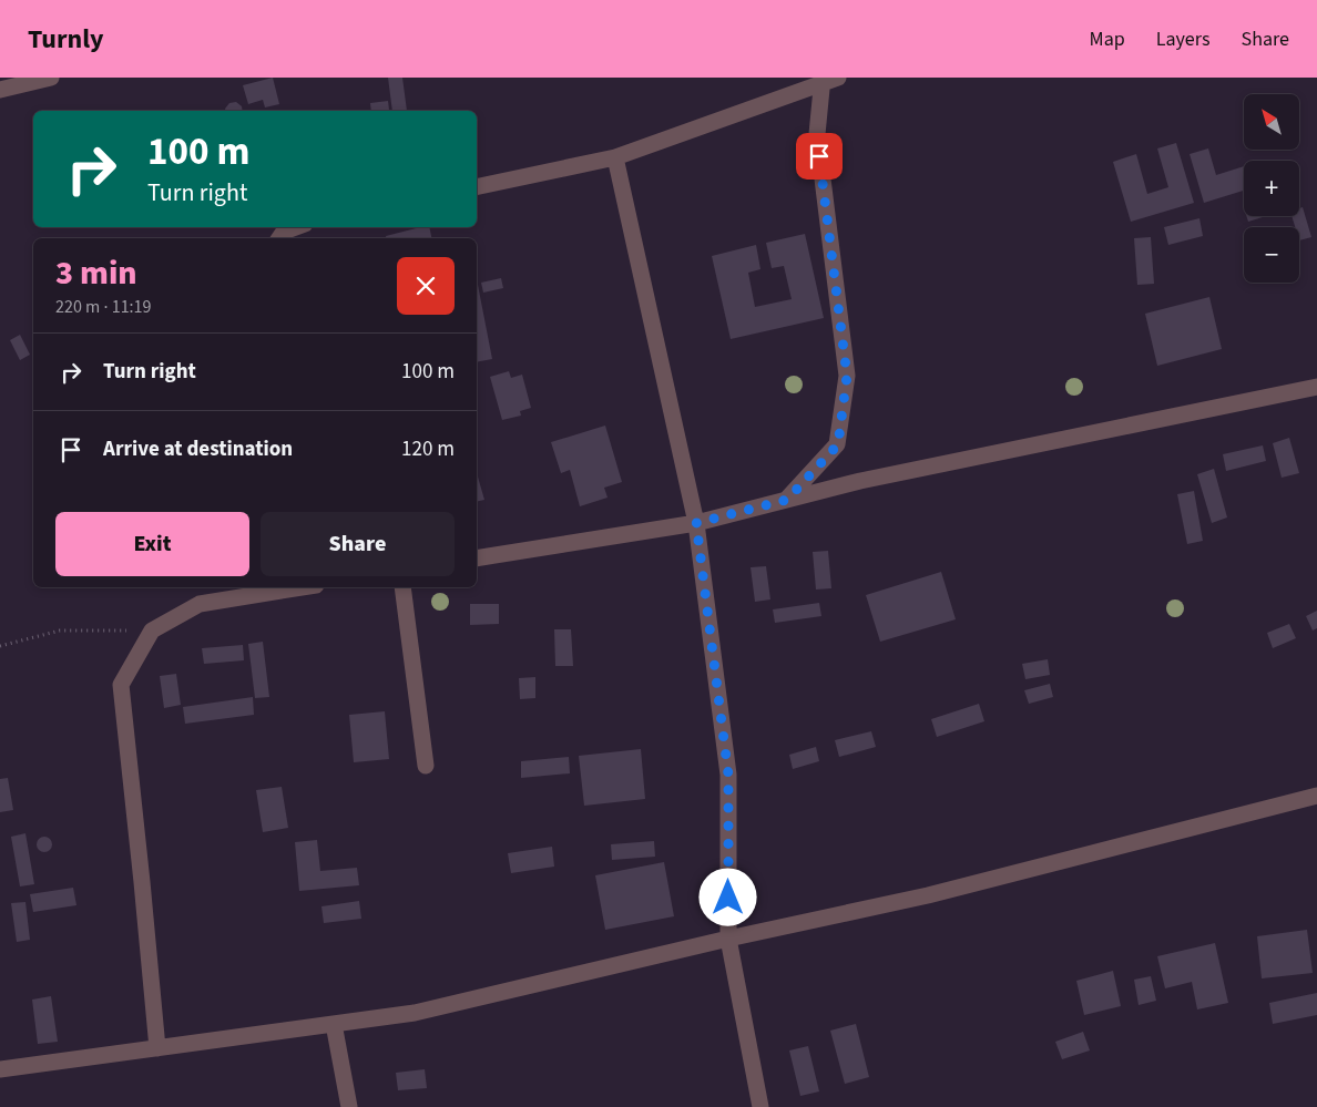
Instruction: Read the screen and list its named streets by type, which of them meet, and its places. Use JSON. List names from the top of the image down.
{
  "north": "top left",
  "page": {
    "header": "Turnly",
    "nav": ["Map", "Layers", "Share"],
    "map_buttons": ["+", "−"],
    "turn": ["100 m", "Turn right"],
    "heading": ["3 min", "220 m · 11:19"],
    "list": [
      {
        "name": "Turn right",
        "value": "100 m"
      },
      {
        "name": "Arrive at destination",
        "value": "120 m"
      }
    ],
    "buttons": ["Exit", "Share"]
  }
}
